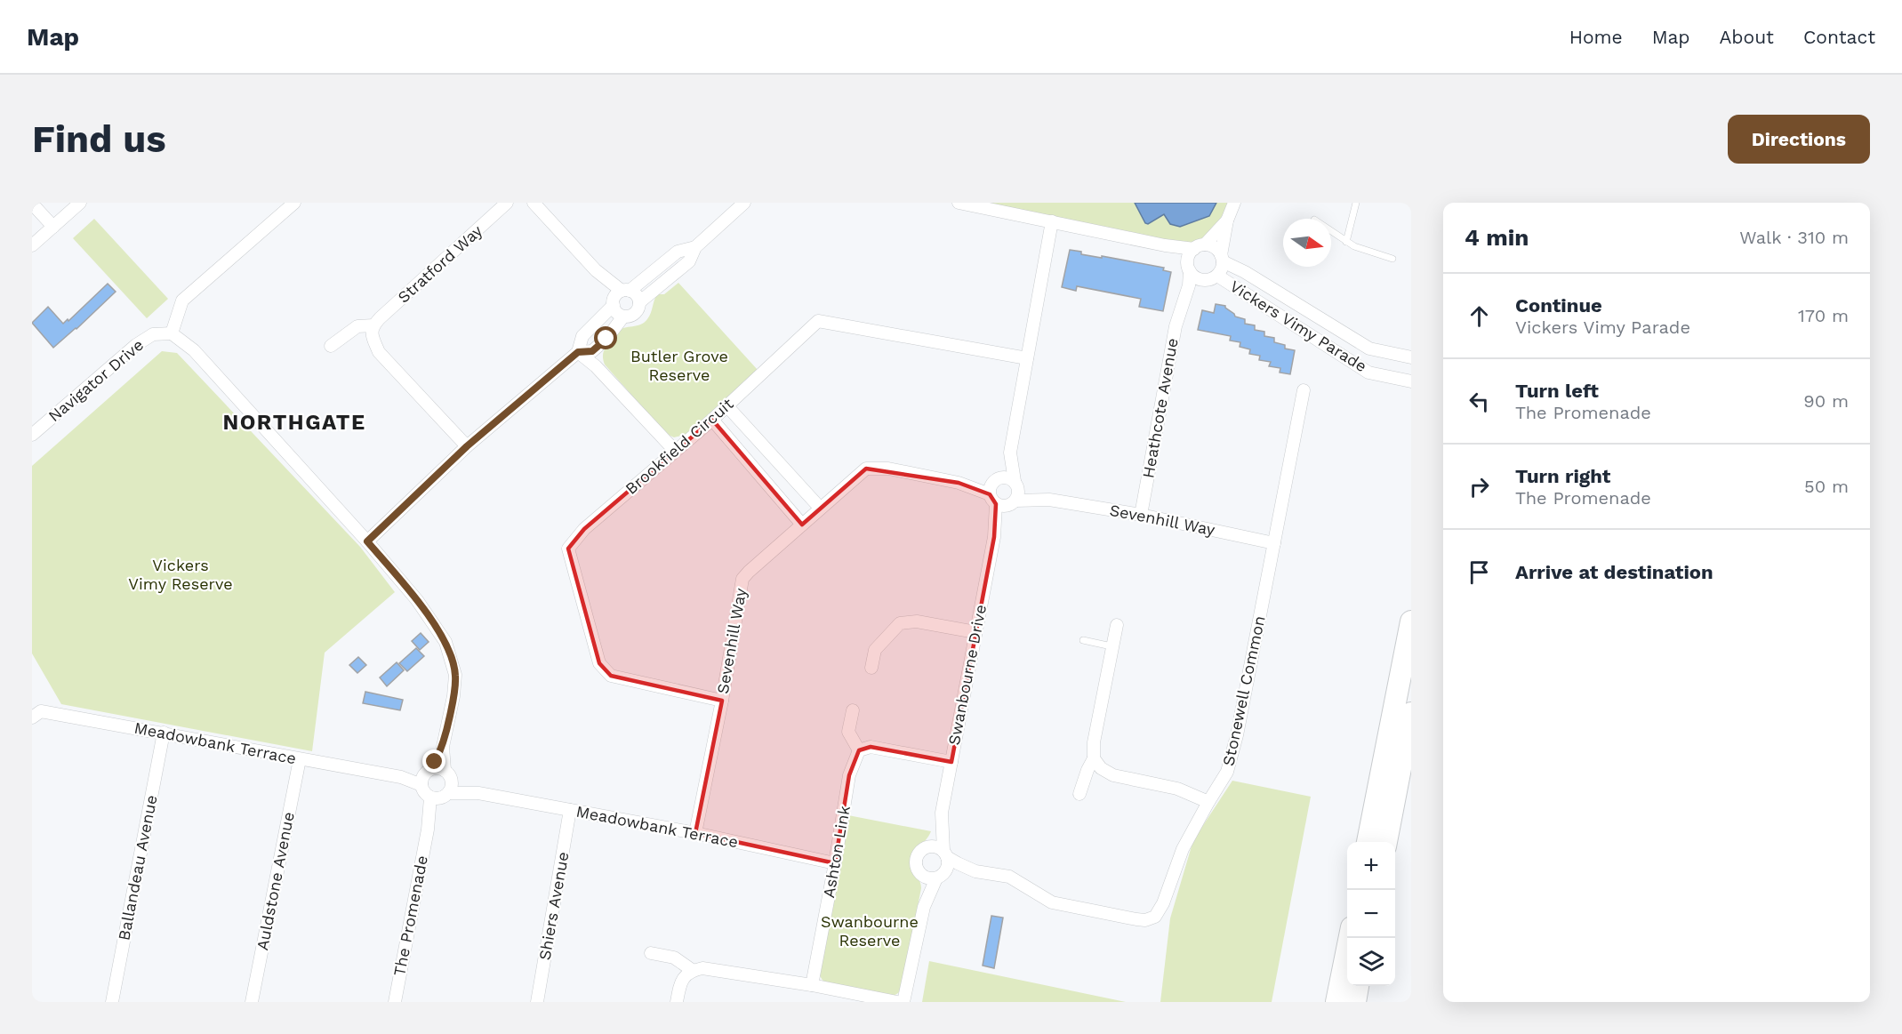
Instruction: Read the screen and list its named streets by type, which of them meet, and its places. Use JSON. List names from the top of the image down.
{
  "streets": {
    "street": [
      "Stratford Way",
      "Vickers Vimy Parade",
      "Navigator Drive",
      "Heathcote Avenue",
      "Brookfield Circuit",
      "Sevenhill Way",
      "Swanbourne Drive",
      "Stonewell Common",
      "Meadowbank Terrace",
      "Ashton Link",
      "Ballandeau Avenue",
      "Auldstone Avenue",
      "Shiers Avenue",
      "The Promenade"
    ]
  },
  "crossings": [
    ["Vickers Vimy Parade", "Heathcote Avenue"],
    ["Navigator Drive", "The Promenade"],
    ["Heathcote Avenue", "Sevenhill Way"],
    ["Brookfield Circuit", "Sevenhill Way"],
    ["Brookfield Circuit", "Swanbourne Drive"],
    ["Sevenhill Way", "Swanbourne Drive"],
    ["Sevenhill Way", "Stonewell Common"],
    ["Sevenhill Way", "Meadowbank Terrace"],
    ["Swanbourne Drive", "Stonewell Common"],
    ["Meadowbank Terrace", "Ashton Link"],
    ["Meadowbank Terrace", "Ballandeau Avenue"],
    ["Meadowbank Terrace", "Auldstone Avenue"],
    ["Meadowbank Terrace", "Shiers Avenue"],
    ["Meadowbank Terrace", "The Promenade"]
  ],
  "districts": ["NORTHGATE"],
  "parks": ["Butler Grove Reserve", "Vickers Vimy Reserve", "Swanbourne Reserve"],
  "north": "right",
  "page": {
    "header": "Map",
    "nav": [
      "Home",
      "Map",
      "About",
      "Contact"
    ],
    "buttons": "Directions",
    "title": "Find us",
    "heading": ["4 min", "Walk · 310 m"],
    "list": [
      ["Continue", "Vickers Vimy Parade", "170 m"],
      ["Turn left", "The Promenade", "90 m"],
      ["Turn right", "The Promenade", "50 m"],
      "Arrive at destination"
    ],
    "map_buttons": ["+", "−"]
  }
}
